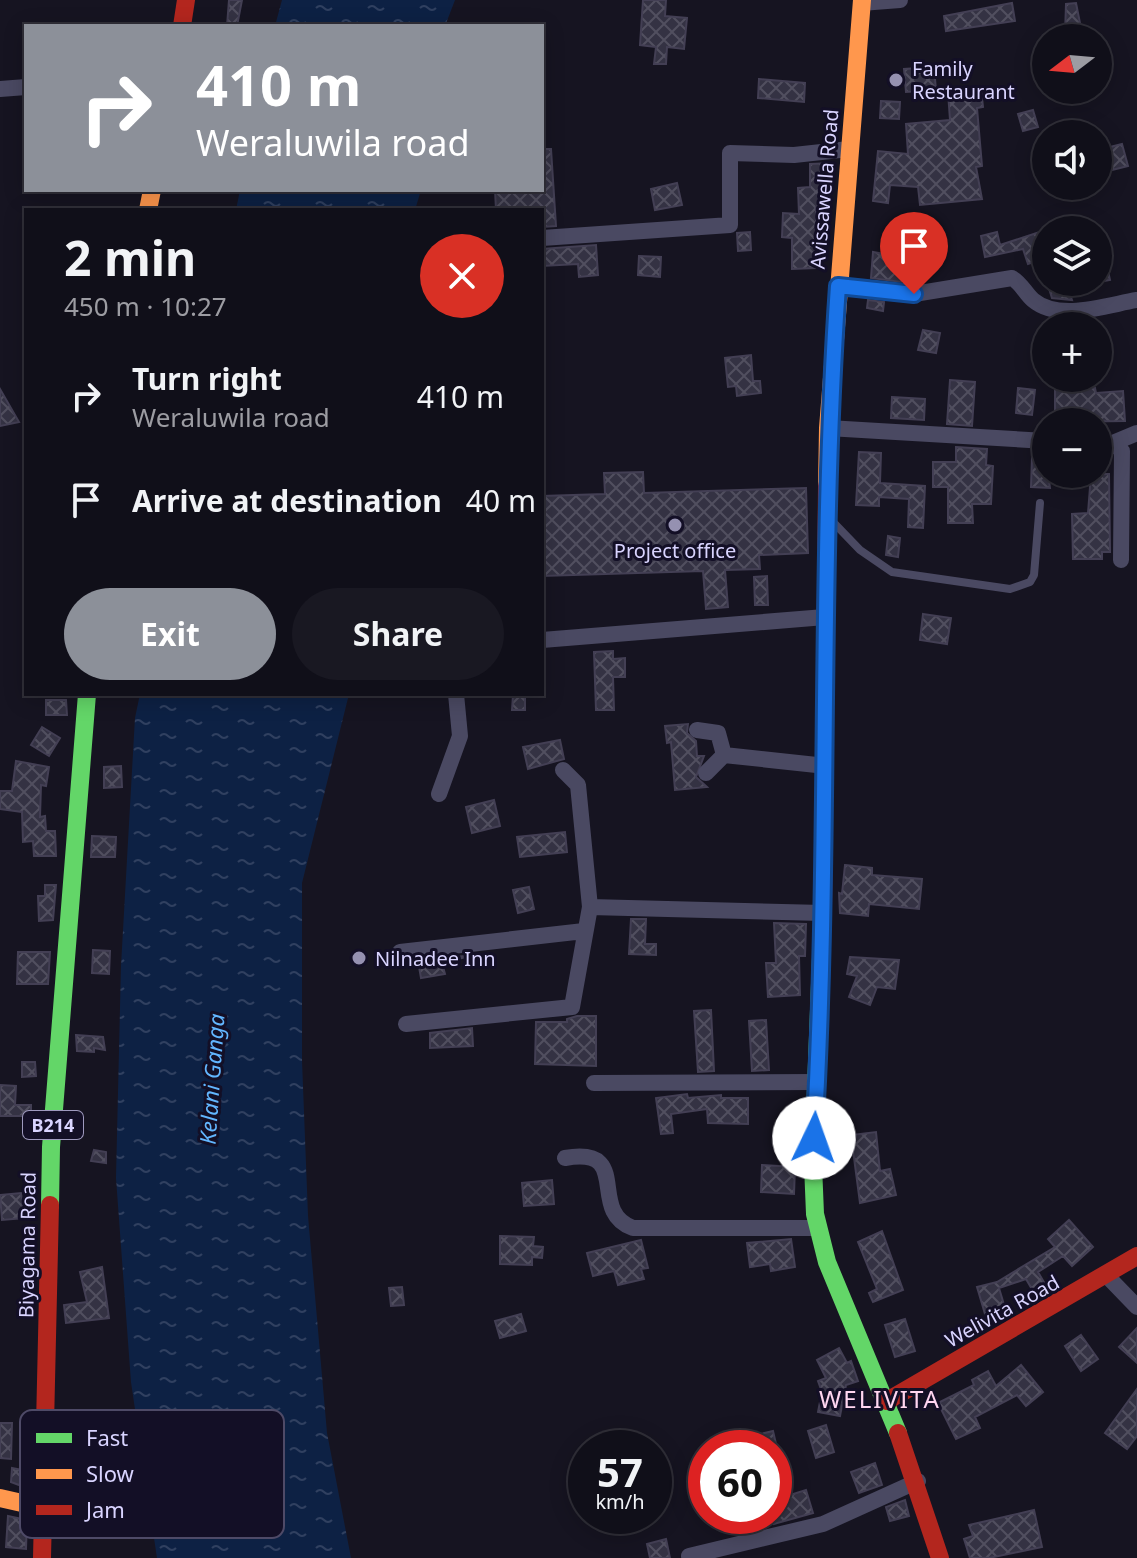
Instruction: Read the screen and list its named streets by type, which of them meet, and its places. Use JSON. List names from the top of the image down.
{
  "streets": {
    "main road": [
      "Avissawella Road",
      "B214",
      "Biyagama Road",
      "Welivita Road"
    ]
  },
  "crossings": [
    ["Avissawella Road", "Welivita Road"]
  ],
  "districts": ["WELIVITA"],
  "water": ["Kelani Ganga"],
  "places": ["Family Restaurant", "Project office", "Nilnadee Inn"],
  "legend": ["Fast", "Slow", "Jam"],
  "north": "left",
  "page": {
    "map_buttons": ["+", "−"],
    "turn": ["410 m", "Weraluwila road"],
    "heading": ["2 min", "450 m · 10:27"],
    "list": [
      {
        "name": "Turn right",
        "note": "Weraluwila road",
        "value": "410 m"
      },
      {
        "name": "Arrive at destination",
        "value": "40 m"
      }
    ],
    "buttons": ["Exit", "Share"],
    "speed": "57 km/h",
    "limit": "60"
  }
}
